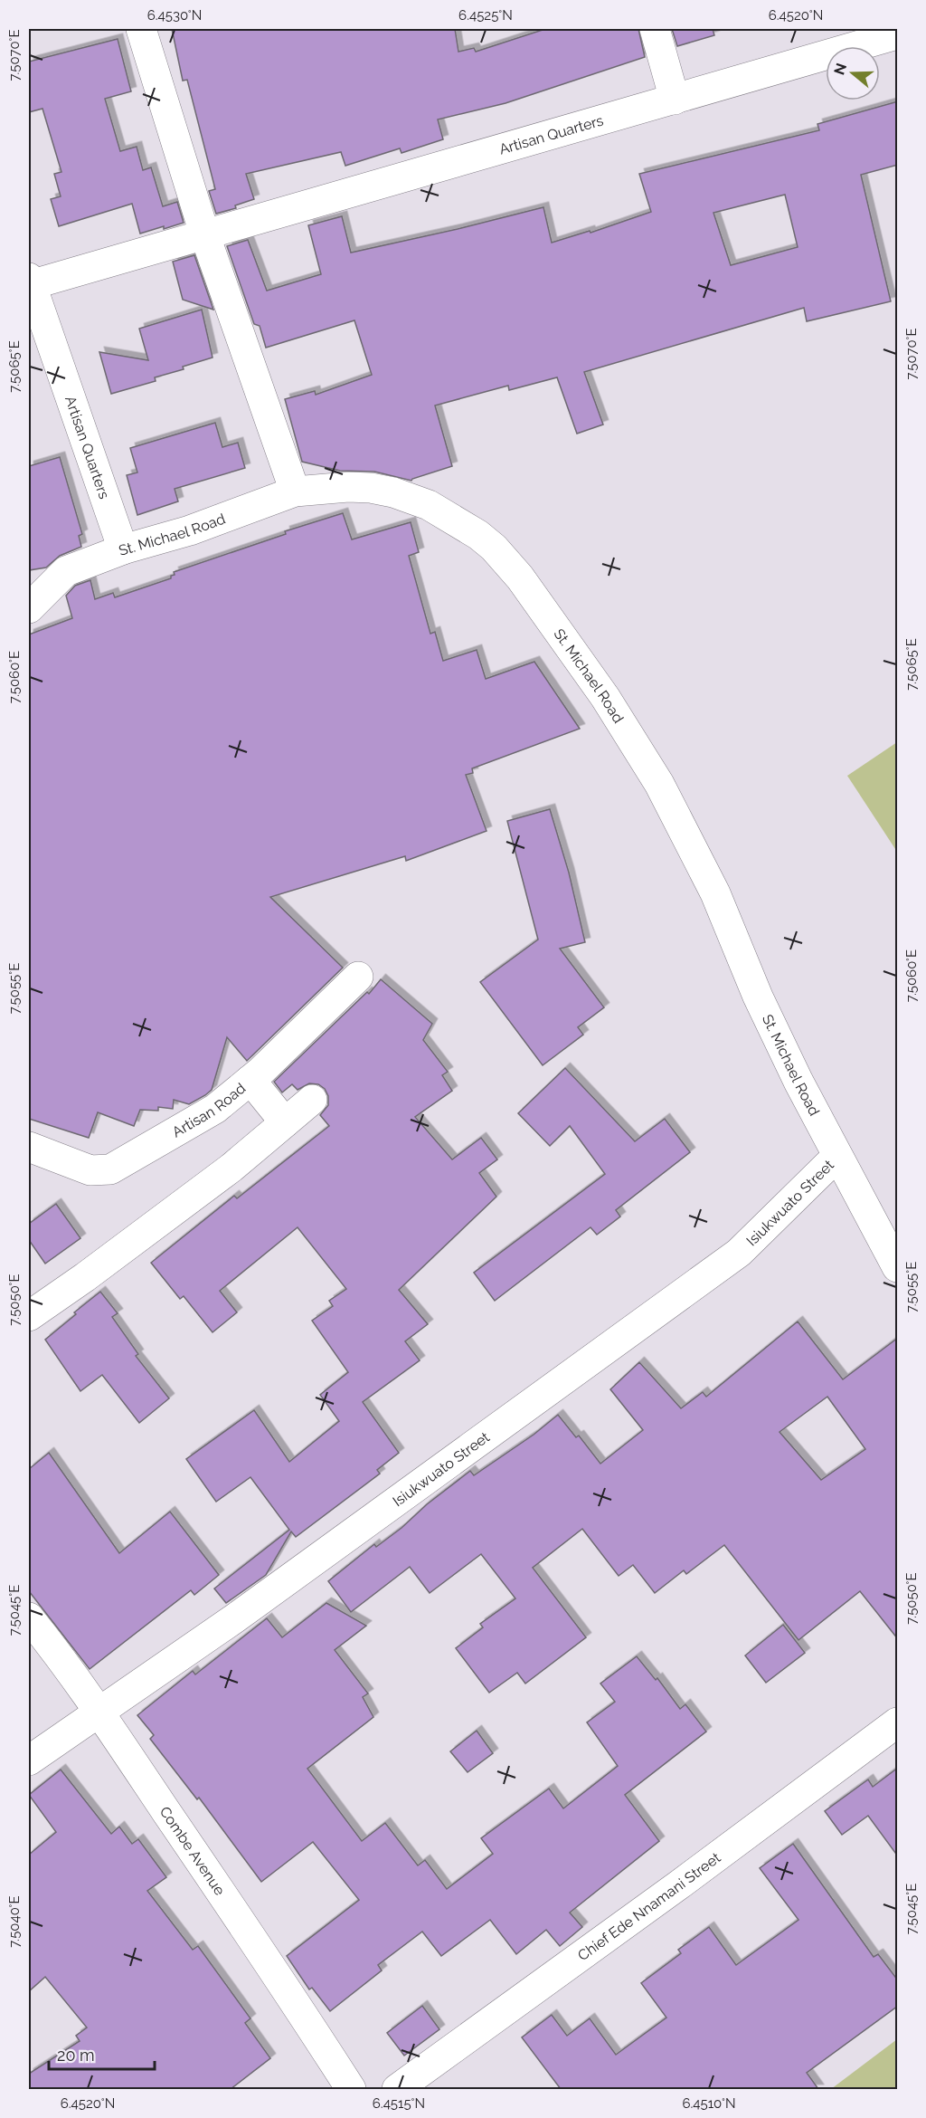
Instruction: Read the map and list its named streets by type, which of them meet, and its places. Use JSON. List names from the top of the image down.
{
  "streets": {
    "street": [
      "Artisan Quarters",
      "St. Michael Road",
      "Artisan Road",
      "Isiukwuato Street",
      "Combe Avenue",
      "Chief Ede Nnamani Street"
    ]
  },
  "crossings": [
    ["Artisan Quarters", "St. Michael Road"],
    ["St. Michael Road", "Isiukwuato Street"],
    ["Isiukwuato Street", "Combe Avenue"]
  ],
  "scale_bar": "20 m",
  "north": "left",
  "coordinates": [
    "6.4530°N",
    "6.4525°N",
    "6.4520°N",
    "7.5070°E",
    "7.5065°E",
    "7.5060°E",
    "7.5055°E",
    "7.5050°E",
    "7.5045°E",
    "7.5040°E",
    "6.4515°N",
    "6.4510°N"
  ]
}
